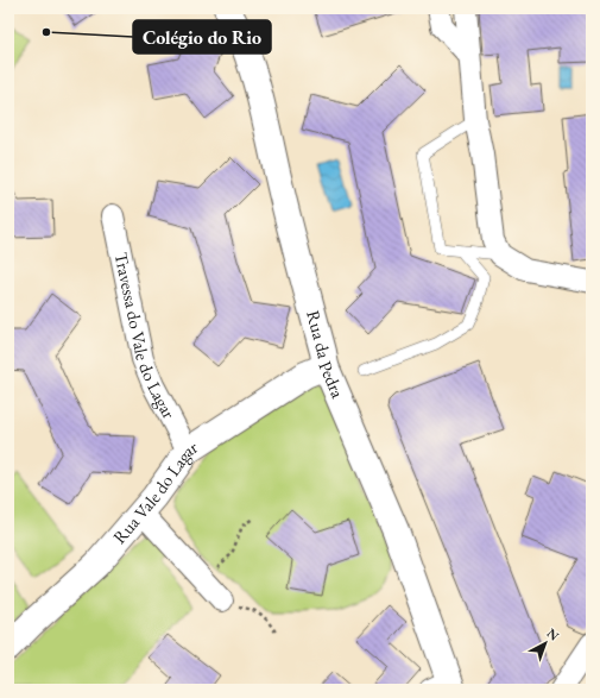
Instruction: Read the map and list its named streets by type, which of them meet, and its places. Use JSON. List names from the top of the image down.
{
  "streets": {
    "street": ["Travessa do Vale do Lagar", "Rua da Pedra", "Rua Vale do Lagar"]
  },
  "crossings": [
    ["Travessa do Vale do Lagar", "Rua Vale do Lagar"],
    ["Rua da Pedra", "Rua Vale do Lagar"]
  ],
  "places": ["Colégio do Rio"],
  "north": "top right"
}
